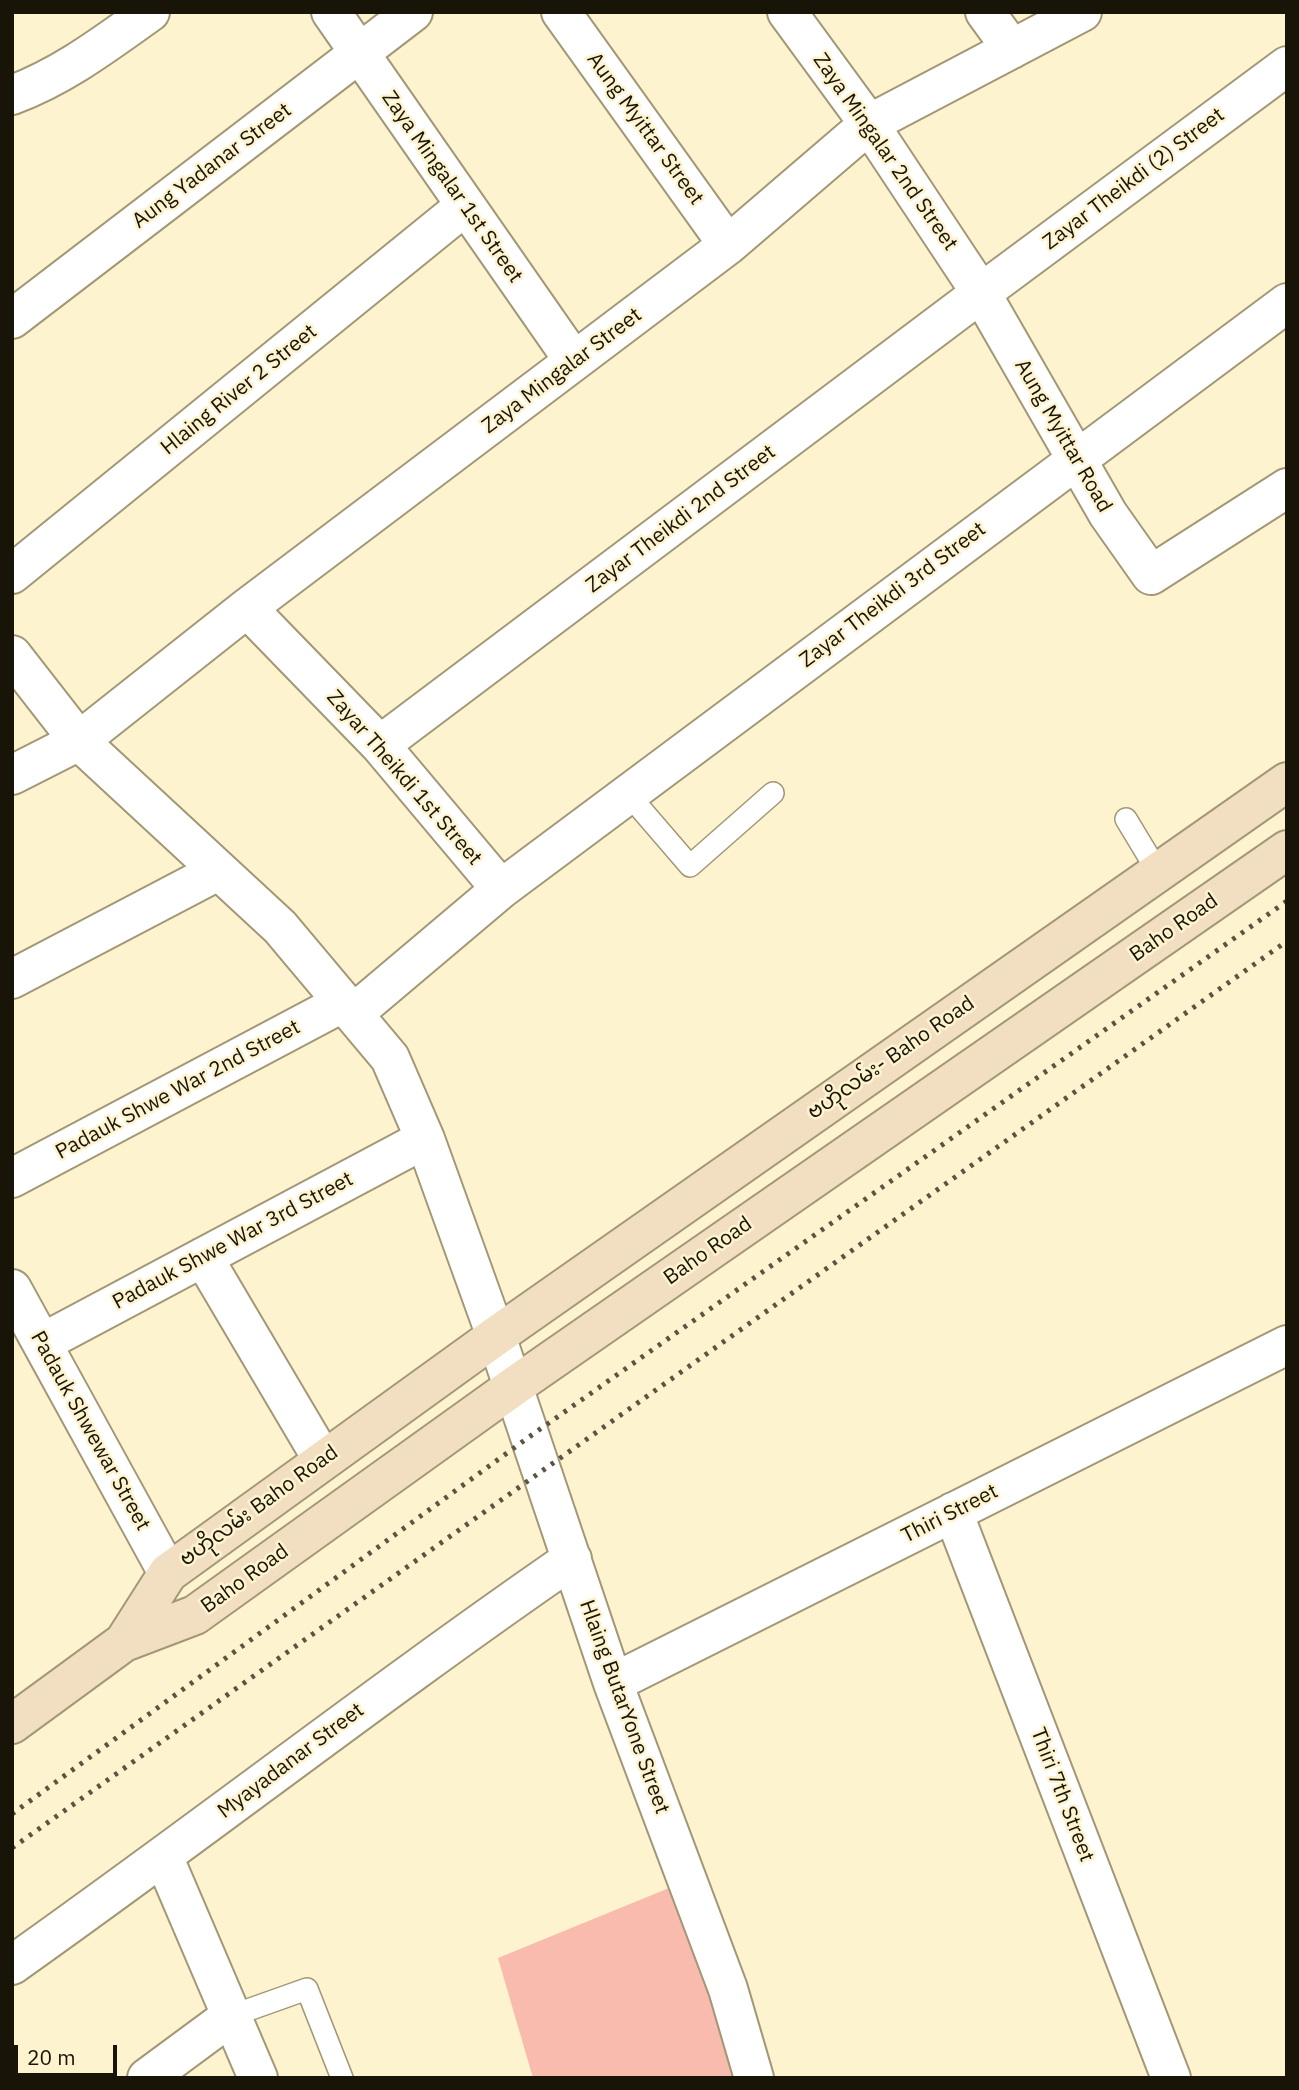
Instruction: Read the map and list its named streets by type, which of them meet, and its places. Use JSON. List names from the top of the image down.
{
  "streets": {
    "main road": ["Baho Road", "ဗဟိုလမ်း- Baho Road", "ဗဟိုလမ်း Baho Road"],
    "street": [
      "Aung Myittar Street",
      "Zaya Mingalar 2nd Street",
      "Aung Yadanar Street",
      "Zayar Theikdi (2) Street",
      "Zaya Mingalar 1st Street",
      "Zaya Mingalar Street",
      "Hlaing River 2 Street",
      "Aung Myittar Road",
      "Zayar Theikdi 2nd Street",
      "Zayar Theikdi 3rd Street",
      "Zayar Theikdi 1st Street",
      "Padauk Shwe War 2nd Street",
      "Padauk Shwe War 3rd Street",
      "Padauk Shwewar Street",
      "Thiri Street",
      "Hlaing ButarYone Street",
      "Myayadanar Street",
      "Thiri 7th Street"
    ]
  },
  "crossings": [
    ["Aung Myittar Street", "Zaya Mingalar Street"],
    ["Zaya Mingalar 2nd Street", "Zayar Theikdi (2) Street"],
    ["Zaya Mingalar 2nd Street", "Zaya Mingalar Street"],
    ["Zaya Mingalar 2nd Street", "Aung Myittar Road"],
    ["Zaya Mingalar 2nd Street", "Zayar Theikdi 2nd Street"],
    ["Aung Yadanar Street", "Zaya Mingalar 1st Street"],
    ["Zayar Theikdi (2) Street", "Aung Myittar Road"],
    ["Zayar Theikdi (2) Street", "Zayar Theikdi 2nd Street"],
    ["Zaya Mingalar 1st Street", "Zaya Mingalar Street"],
    ["Zaya Mingalar 1st Street", "Hlaing River 2 Street"],
    ["Zaya Mingalar Street", "Zayar Theikdi 1st Street"],
    ["Aung Myittar Road", "Zayar Theikdi 2nd Street"],
    ["Aung Myittar Road", "Zayar Theikdi 3rd Street"],
    ["Zayar Theikdi 2nd Street", "Zayar Theikdi 1st Street"],
    ["Zayar Theikdi 3rd Street", "Zayar Theikdi 1st Street"],
    ["Zayar Theikdi 3rd Street", "Padauk Shwe War 2nd Street"],
    ["Zayar Theikdi 1st Street", "Padauk Shwe War 2nd Street"],
    ["Baho Road", "ဗဟိုလမ်း Baho Road"],
    ["Baho Road", "Hlaing ButarYone Street"],
    ["ဗဟိုလမ်း- Baho Road", "ဗဟိုလမ်း Baho Road"],
    ["ဗဟိုလမ်း- Baho Road", "Hlaing ButarYone Street"],
    ["Padauk Shwe War 2nd Street", "Hlaing ButarYone Street"],
    ["Padauk Shwe War 3rd Street", "Padauk Shwewar Street"],
    ["Padauk Shwe War 3rd Street", "Hlaing ButarYone Street"],
    ["Padauk Shwewar Street", "ဗဟိုလမ်း Baho Road"],
    ["ဗဟိုလမ်း Baho Road", "Hlaing ButarYone Street"],
    ["Thiri Street", "Hlaing ButarYone Street"],
    ["Thiri Street", "Thiri 7th Street"],
    ["Hlaing ButarYone Street", "Myayadanar Street"]
  ],
  "scale_bar": "20 m"
}
